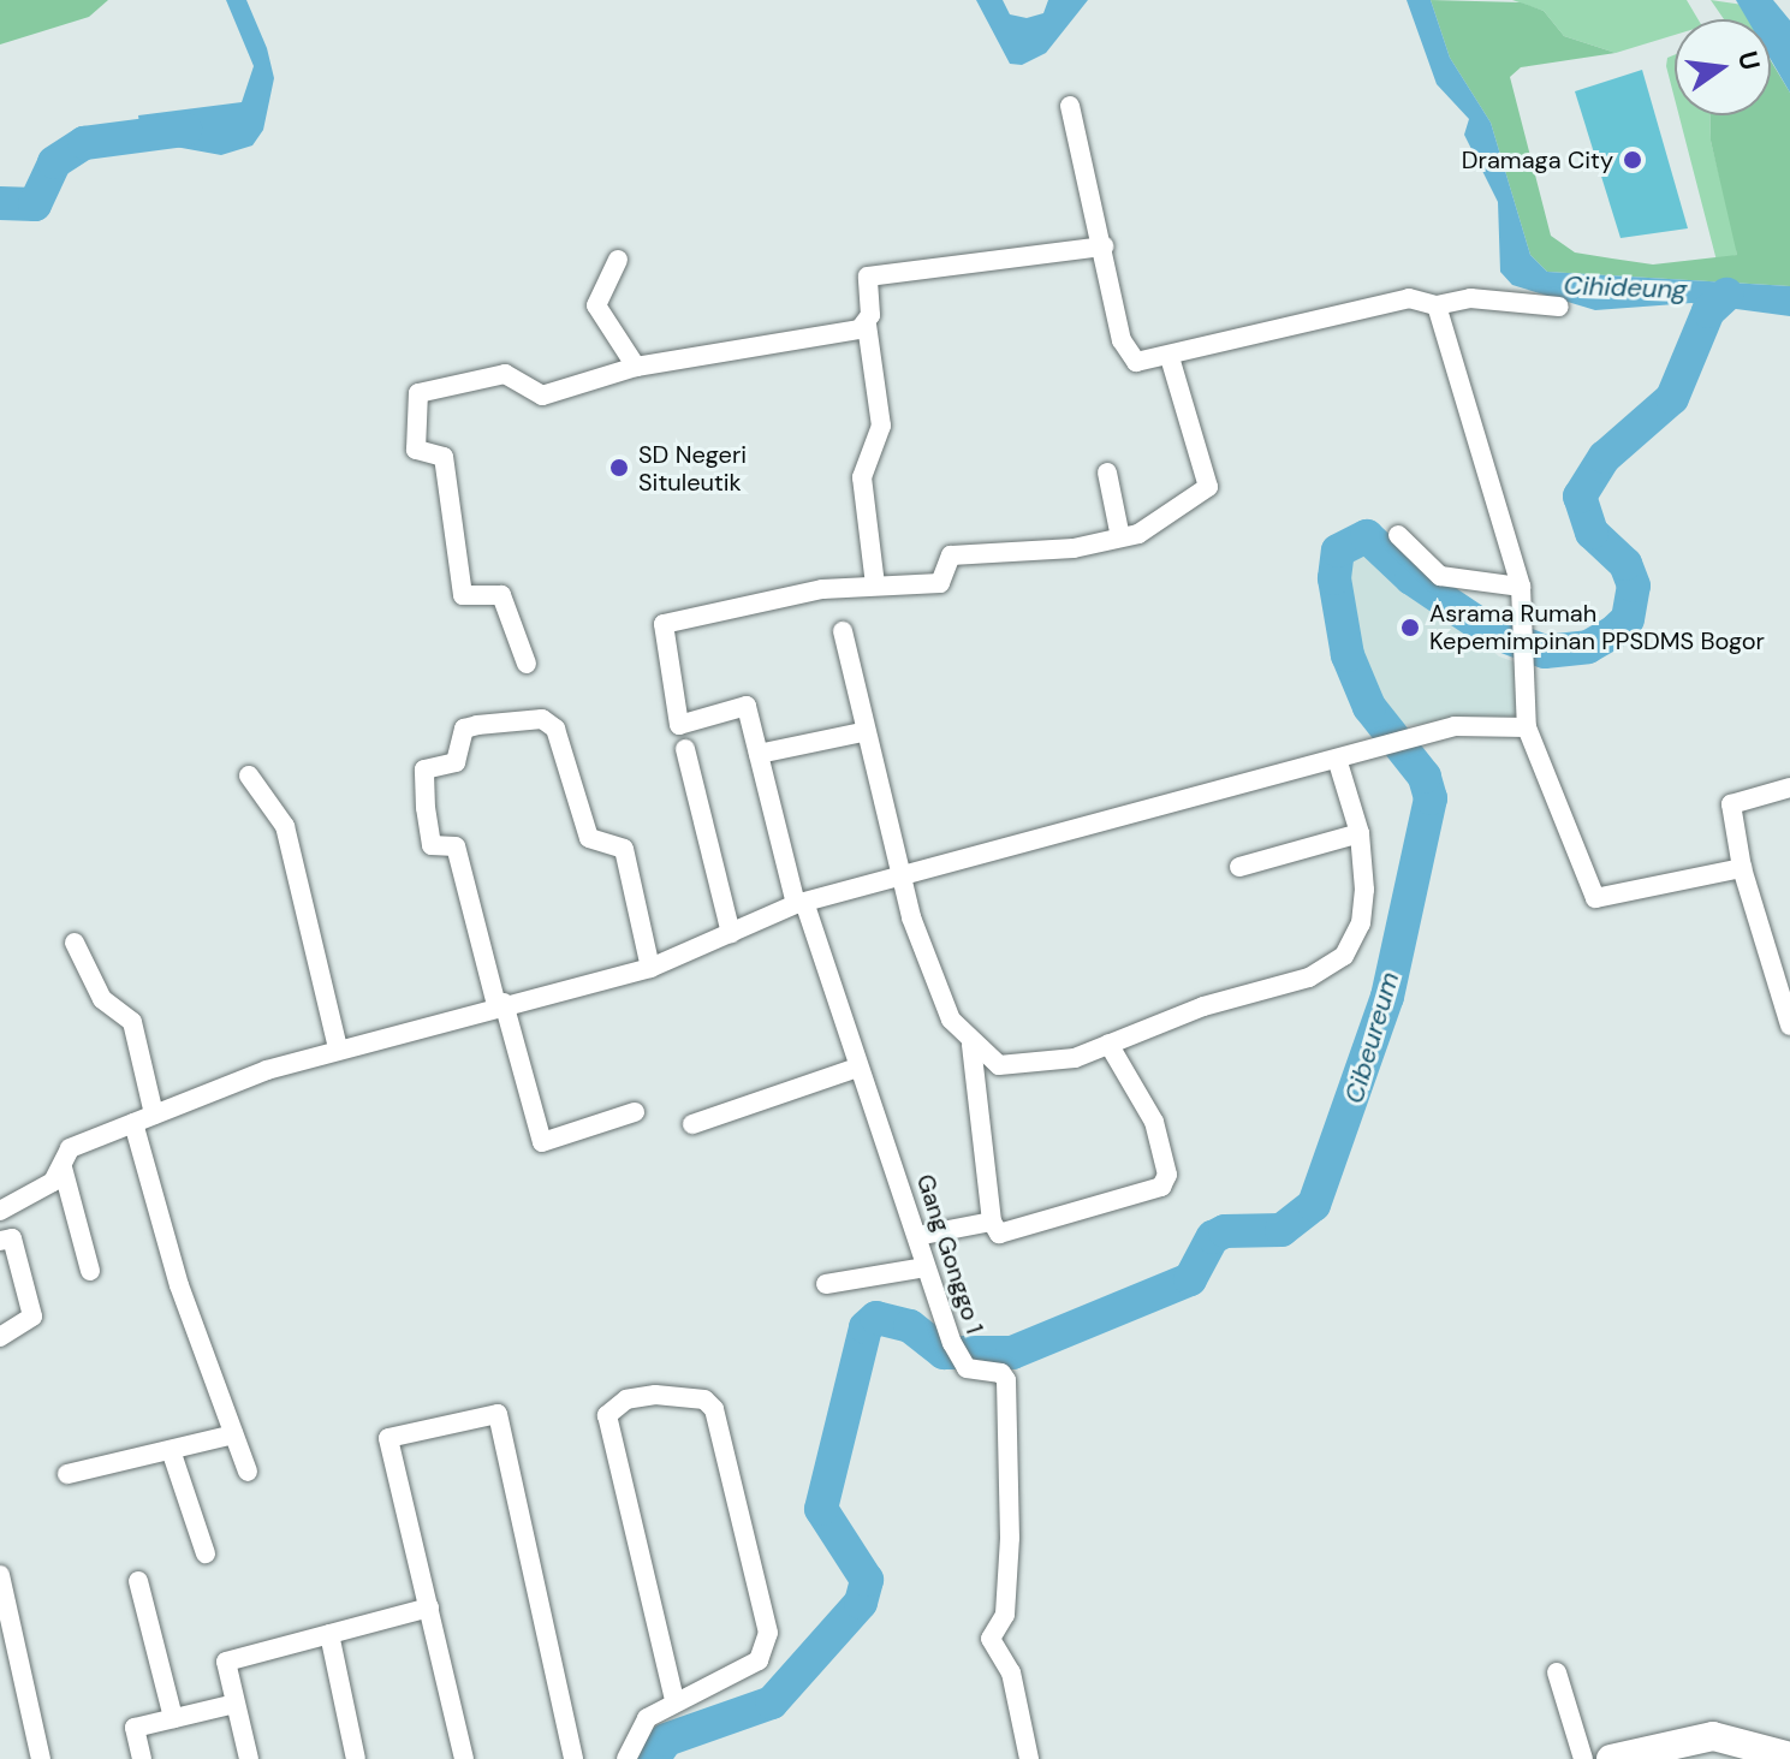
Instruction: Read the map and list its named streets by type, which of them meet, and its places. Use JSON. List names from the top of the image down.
{
  "streets": {
    "street": ["Gang Gonggo 1"]
  },
  "water": ["Cihideung", "Cibeureum"],
  "places": ["Dramaga City", "SD Negeri Situleutik", "Asrama Rumah Kepemimpinan PPSDMS Bogor"],
  "north": "right"
}
